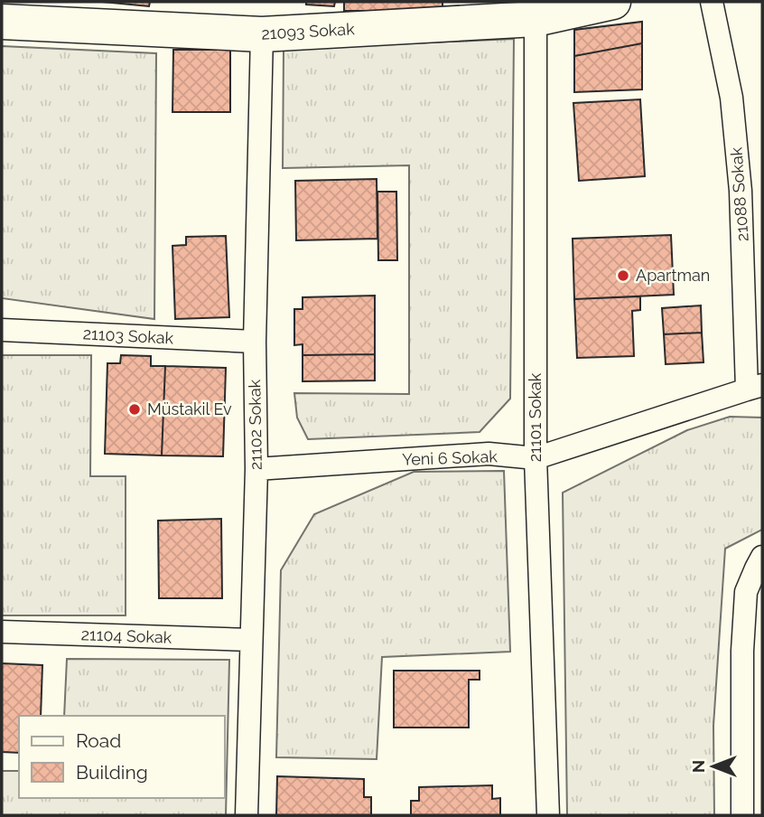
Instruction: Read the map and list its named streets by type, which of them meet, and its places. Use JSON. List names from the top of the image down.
{
  "streets": {
    "street": ["21093 Sokak"],
    "lane": [
      "21088 Sokak",
      "21103 Sokak",
      "21101 Sokak",
      "21102 Sokak",
      "Yeni 6 Sokak",
      "21104 Sokak"
    ]
  },
  "crossings": [
    ["21093 Sokak", "21101 Sokak"],
    ["21093 Sokak", "21102 Sokak"],
    ["21088 Sokak", "Yeni 6 Sokak"],
    ["21103 Sokak", "21102 Sokak"],
    ["21101 Sokak", "Yeni 6 Sokak"],
    ["21102 Sokak", "Yeni 6 Sokak"],
    ["21102 Sokak", "21104 Sokak"]
  ],
  "places": ["Apartman", "Müstakil Ev"],
  "legend": ["Road", "Building"],
  "north": "left"
}
